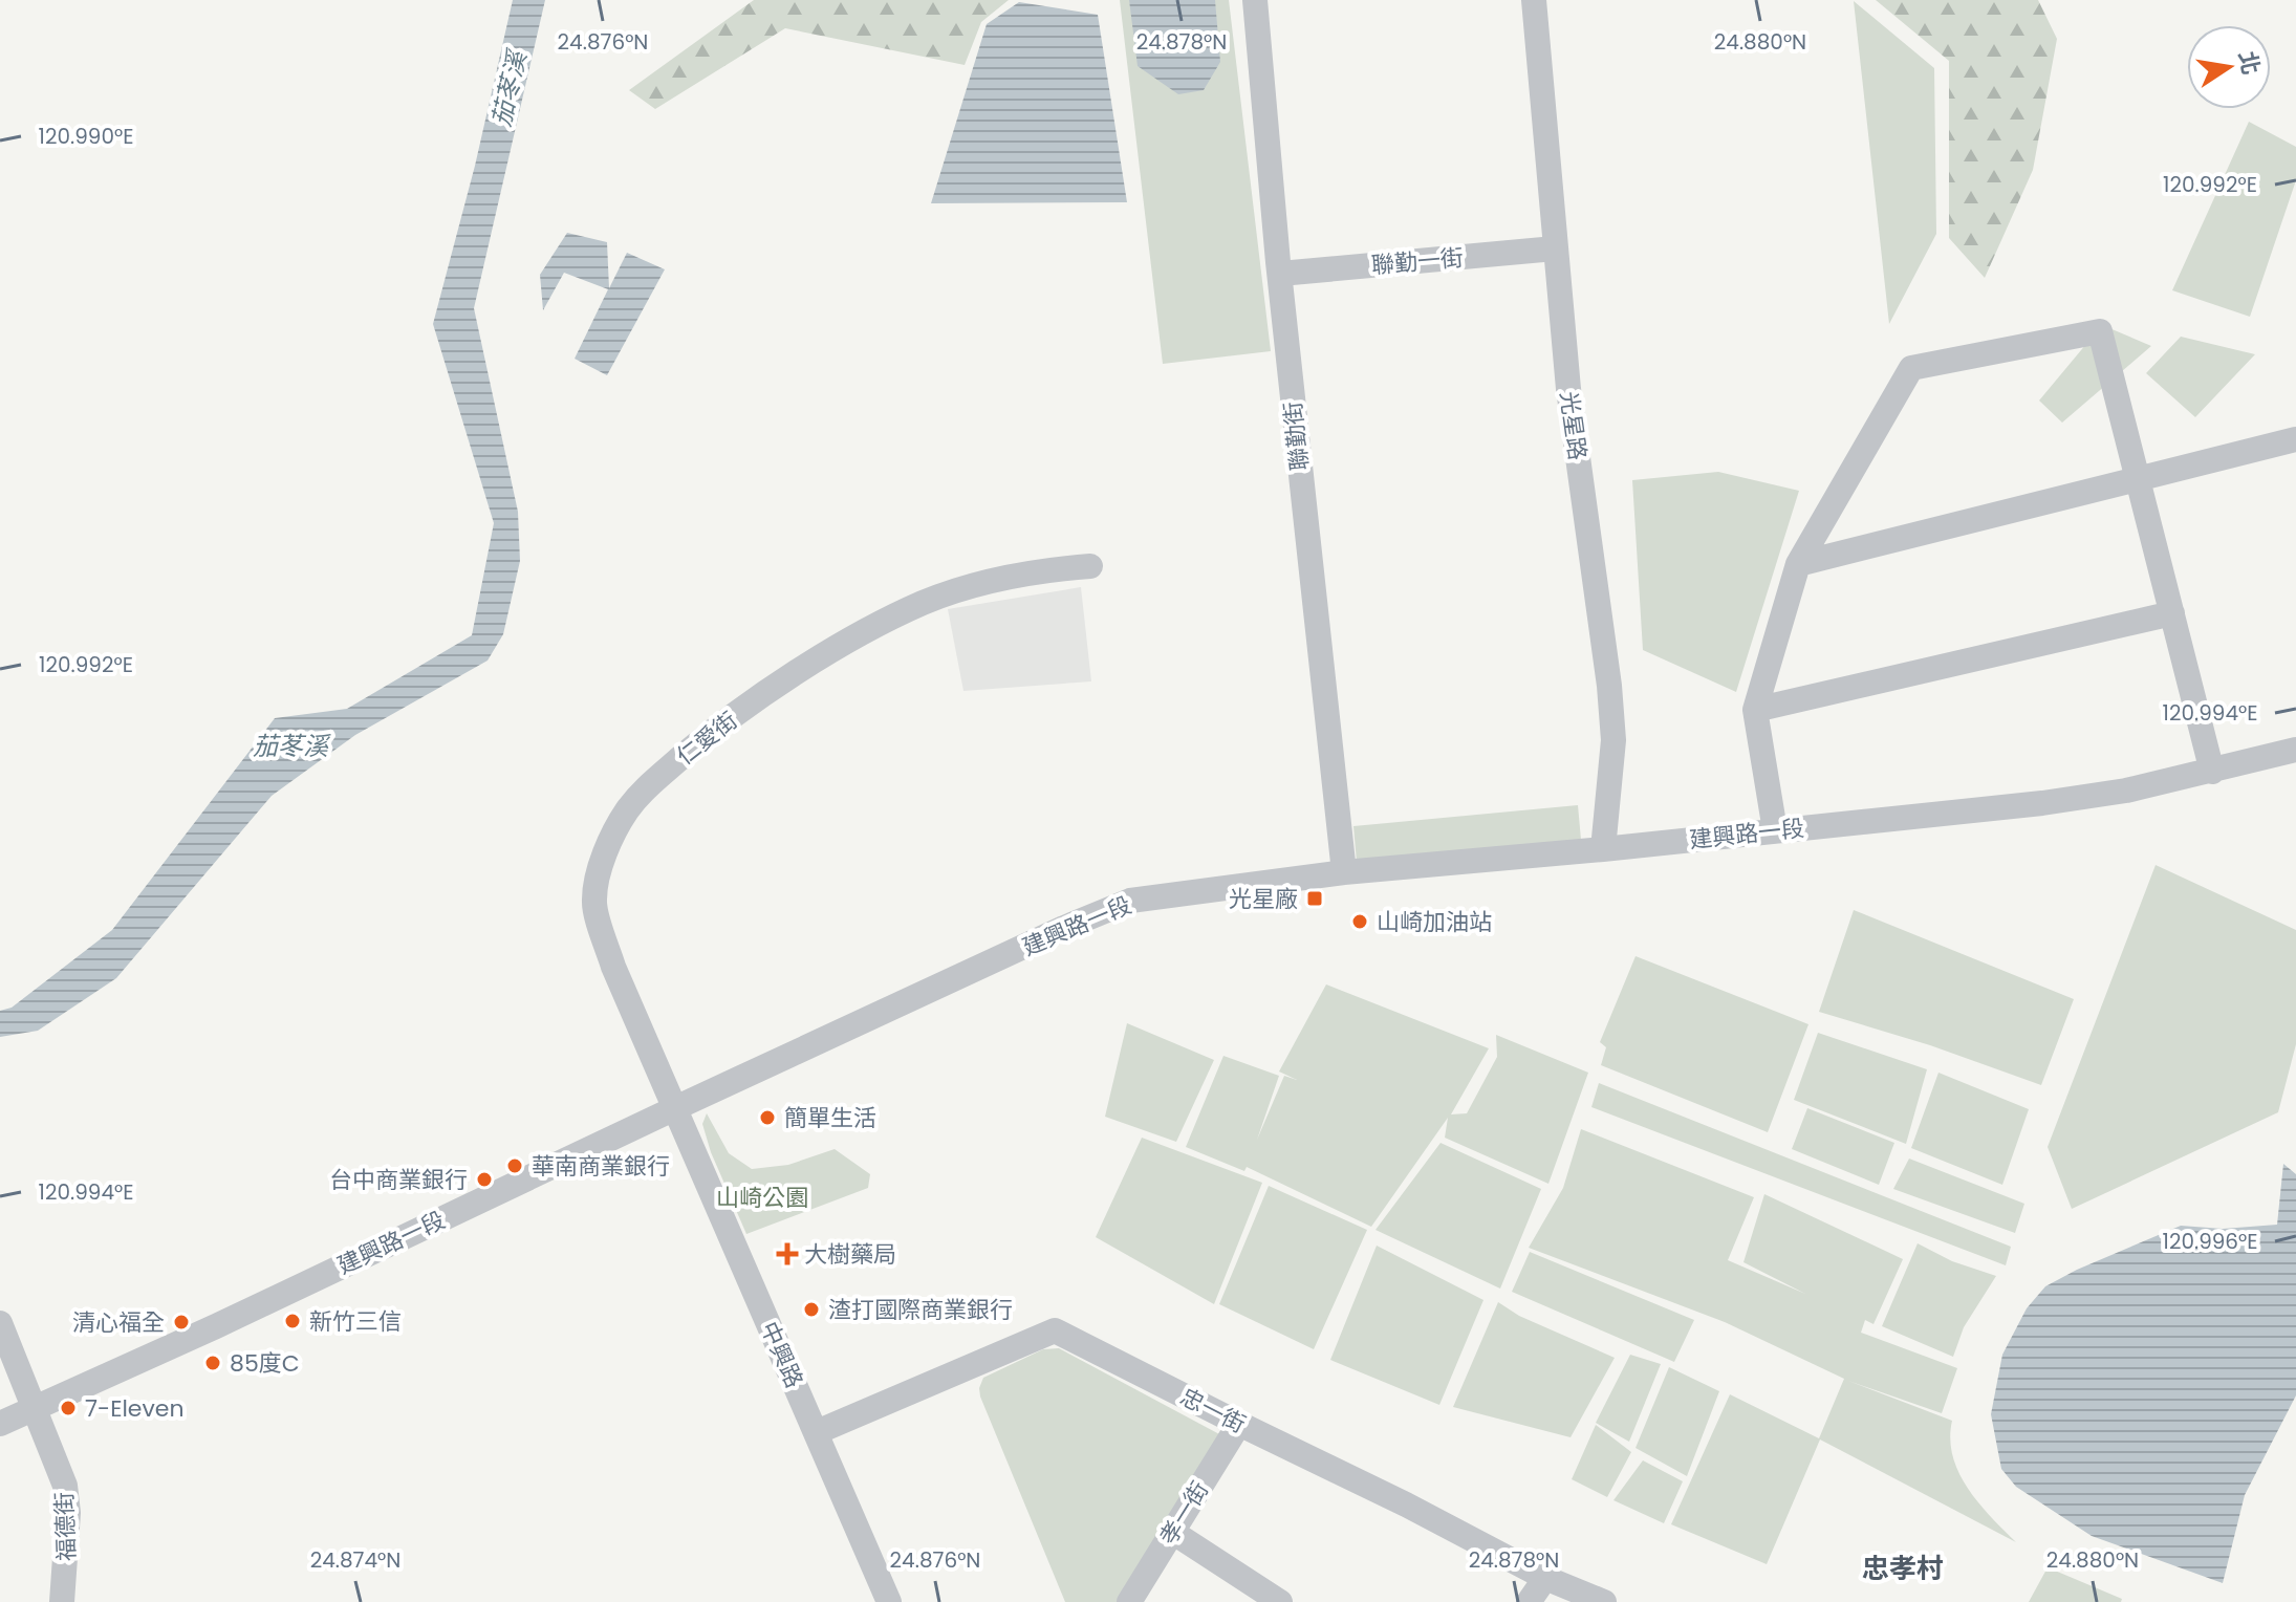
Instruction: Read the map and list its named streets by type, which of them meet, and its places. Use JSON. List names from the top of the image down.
{
  "streets": {
    "street": [
      "聯勤一街",
      "光星路",
      "聯勤街",
      "仁愛街",
      "建興路一段",
      "中興路",
      "忠一街",
      "孝一街",
      "福德街"
    ]
  },
  "crossings": [
    ["聯勤一街", "光星路"],
    ["聯勤一街", "聯勤街"],
    ["光星路", "建興路一段"],
    ["聯勤街", "建興路一段"],
    ["仁愛街", "建興路一段"],
    ["仁愛街", "中興路"],
    ["建興路一段", "中興路"],
    ["建興路一段", "福德街"],
    ["中興路", "忠一街"],
    ["忠一街", "孝一街"]
  ],
  "districts": ["忠孝村"],
  "water": ["茄苳溪"],
  "parks": ["山崎公園"],
  "places": {
    "transit": ["光星廠"],
    "other": [
      "山崎加油站",
      "簡單生活",
      "華南商業銀行",
      "台中商業銀行",
      "渣打國際商業銀行",
      "新竹三信",
      "清心福全",
      "85度C",
      "7-Eleven"
    ],
    "health": ["大樹藥局"]
  },
  "north": "right",
  "coordinates": [
    "24.876°N",
    "24.878°N",
    "24.880°N",
    "120.990°E",
    "120.992°E",
    "120.994°E",
    "120.996°E",
    "24.874°N"
  ]
}
